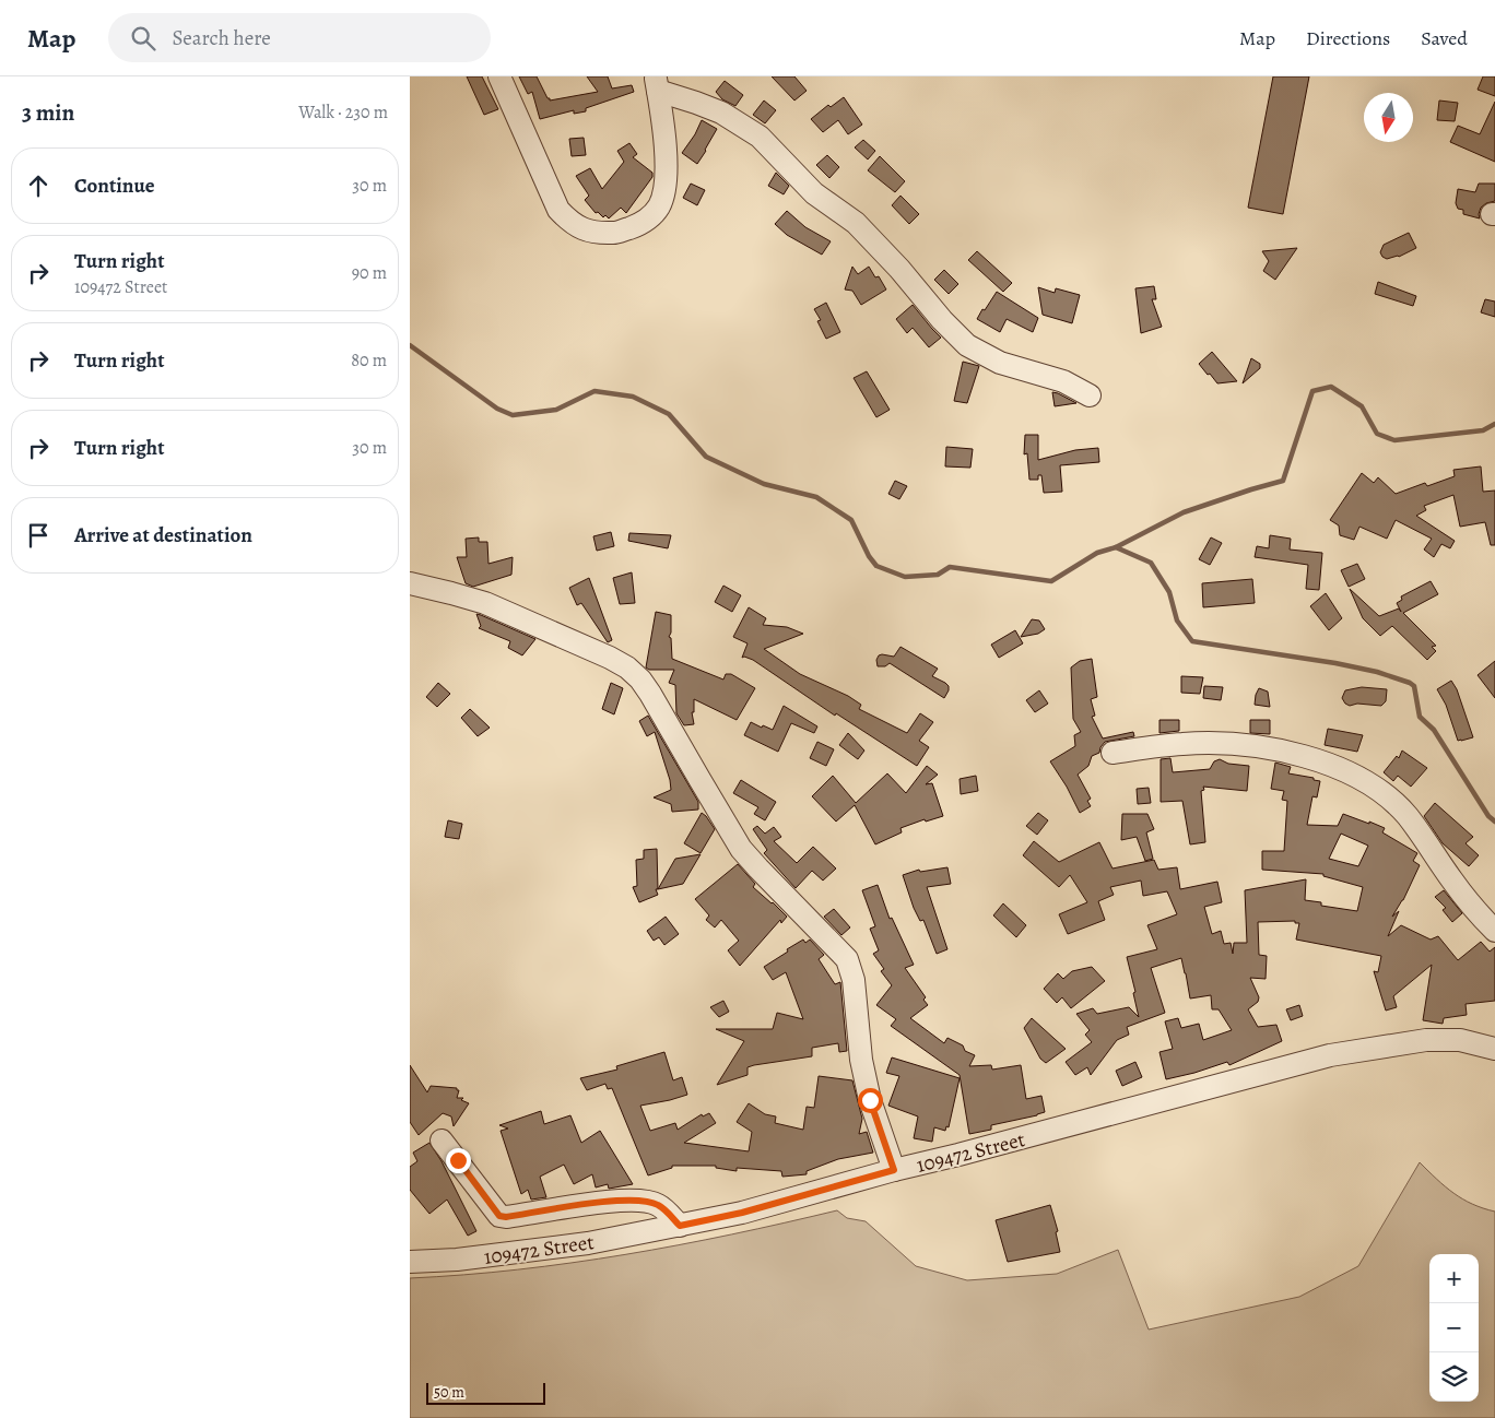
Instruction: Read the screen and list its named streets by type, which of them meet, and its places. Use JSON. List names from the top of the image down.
{
  "streets": {
    "street": ["109472 Street"]
  },
  "scale_bar": "50 m",
  "north": "bottom",
  "page": {
    "header": "Map",
    "search": "Search here",
    "nav": ["Map", "Directions", "Saved"],
    "heading": ["3 min", "Walk · 230 m"],
    "list": [
      ["Continue", "30 m"],
      ["Turn right", "109472 Street", "90 m"],
      ["Turn right", "80 m"],
      ["Turn right", "30 m"],
      "Arrive at destination"
    ],
    "map_buttons": ["+", "−"],
    "scale": "50 m"
  }
}
